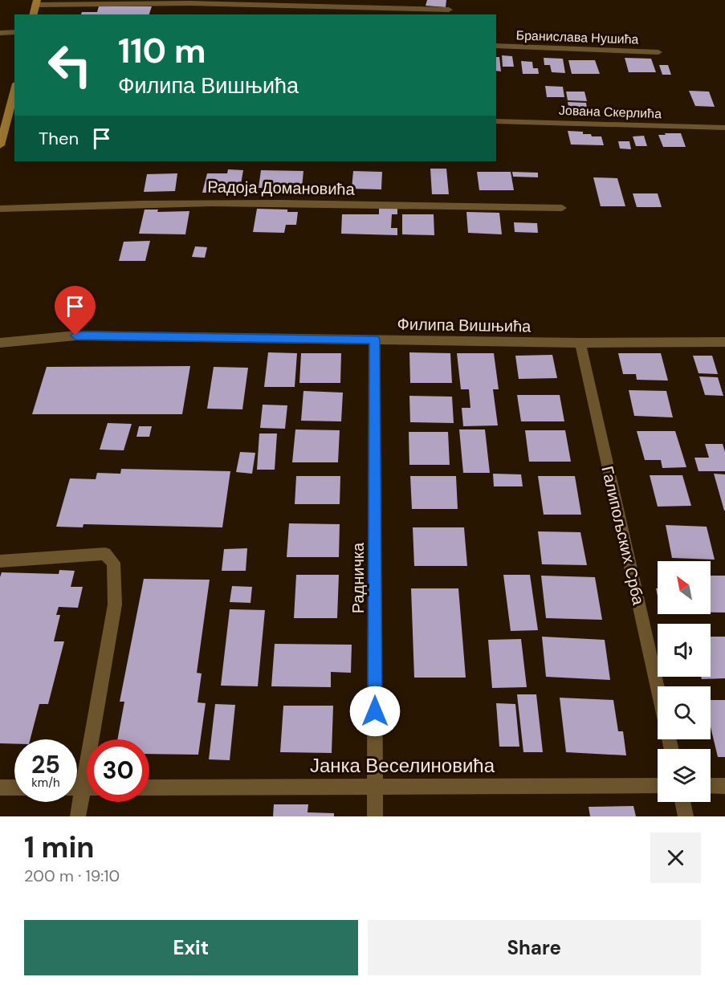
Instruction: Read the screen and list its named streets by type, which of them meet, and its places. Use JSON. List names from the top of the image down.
{
  "streets": {
    "street": [
      "Бранислава Нушића",
      "Јована Скерлића",
      "Радоја Домановића",
      "Филипа Вишњића",
      "Галипољских Срба",
      "Радничка",
      "Јанка Веселиновића"
    ]
  },
  "crossings": [
    ["Филипа Вишњића", "Галипољских Срба"],
    ["Филипа Вишњића", "Радничка"],
    ["Радничка", "Јанка Веселиновића"]
  ],
  "north": "top left",
  "page": {
    "turn": ["110 m", "Филипа Вишњића"],
    "then": "Then",
    "speed": "25 km/h",
    "limit": "30",
    "heading": ["1 min", "200 m · 19:10"],
    "buttons": ["Exit", "Share"]
  }
}
